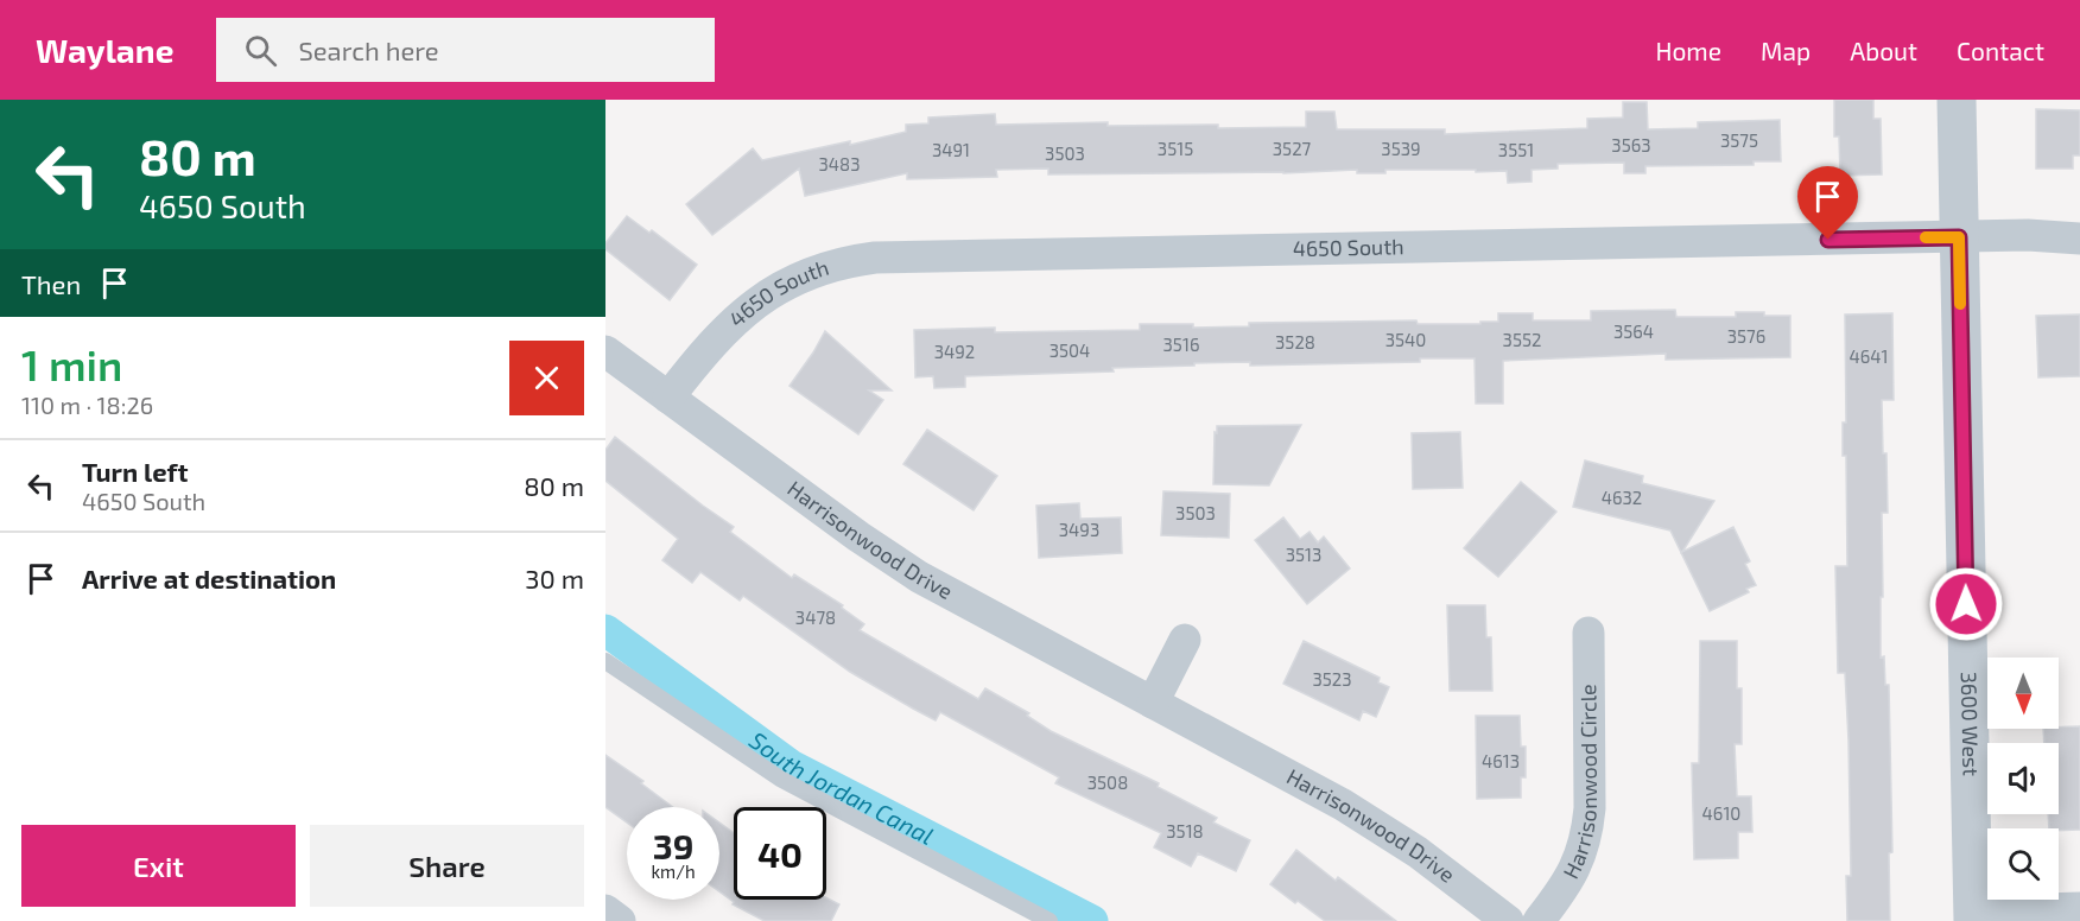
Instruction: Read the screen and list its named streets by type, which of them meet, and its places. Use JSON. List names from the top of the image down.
{
  "streets": {
    "street": [
      "4650 South",
      "Harrisonwood Drive",
      "3600 West",
      "Harrisonwood Circle"
    ]
  },
  "crossings": [
    ["4650 South", "Harrisonwood Drive"],
    ["4650 South", "3600 West"]
  ],
  "water": ["South Jordan Canal"],
  "house_numbers": [
    "3575",
    "3563",
    "3515",
    "3527",
    "3539",
    "3491",
    "3551",
    "3503",
    "3483",
    "3564",
    "3576",
    "3540",
    "3552",
    "3528",
    "3516",
    "3504",
    "3492",
    "4641",
    "4632",
    "3503",
    "3493",
    "3513",
    "3478",
    "3523",
    "4613",
    "3508",
    "4610",
    "3518"
  ],
  "north": "bottom",
  "page": {
    "header": "Waylane",
    "search": "Search here",
    "nav": [
      "Home",
      "Map",
      "About",
      "Contact"
    ],
    "turn": ["80 m", "4650 South"],
    "then": "Then",
    "heading": ["1 min", "110 m · 18:26"],
    "list": [
      {
        "name": "Turn left",
        "note": "4650 South",
        "value": "80 m"
      },
      {
        "name": "Arrive at destination",
        "value": "30 m"
      }
    ],
    "speed": "39 km/h",
    "limit": "40",
    "buttons": ["Exit", "Share"]
  }
}
